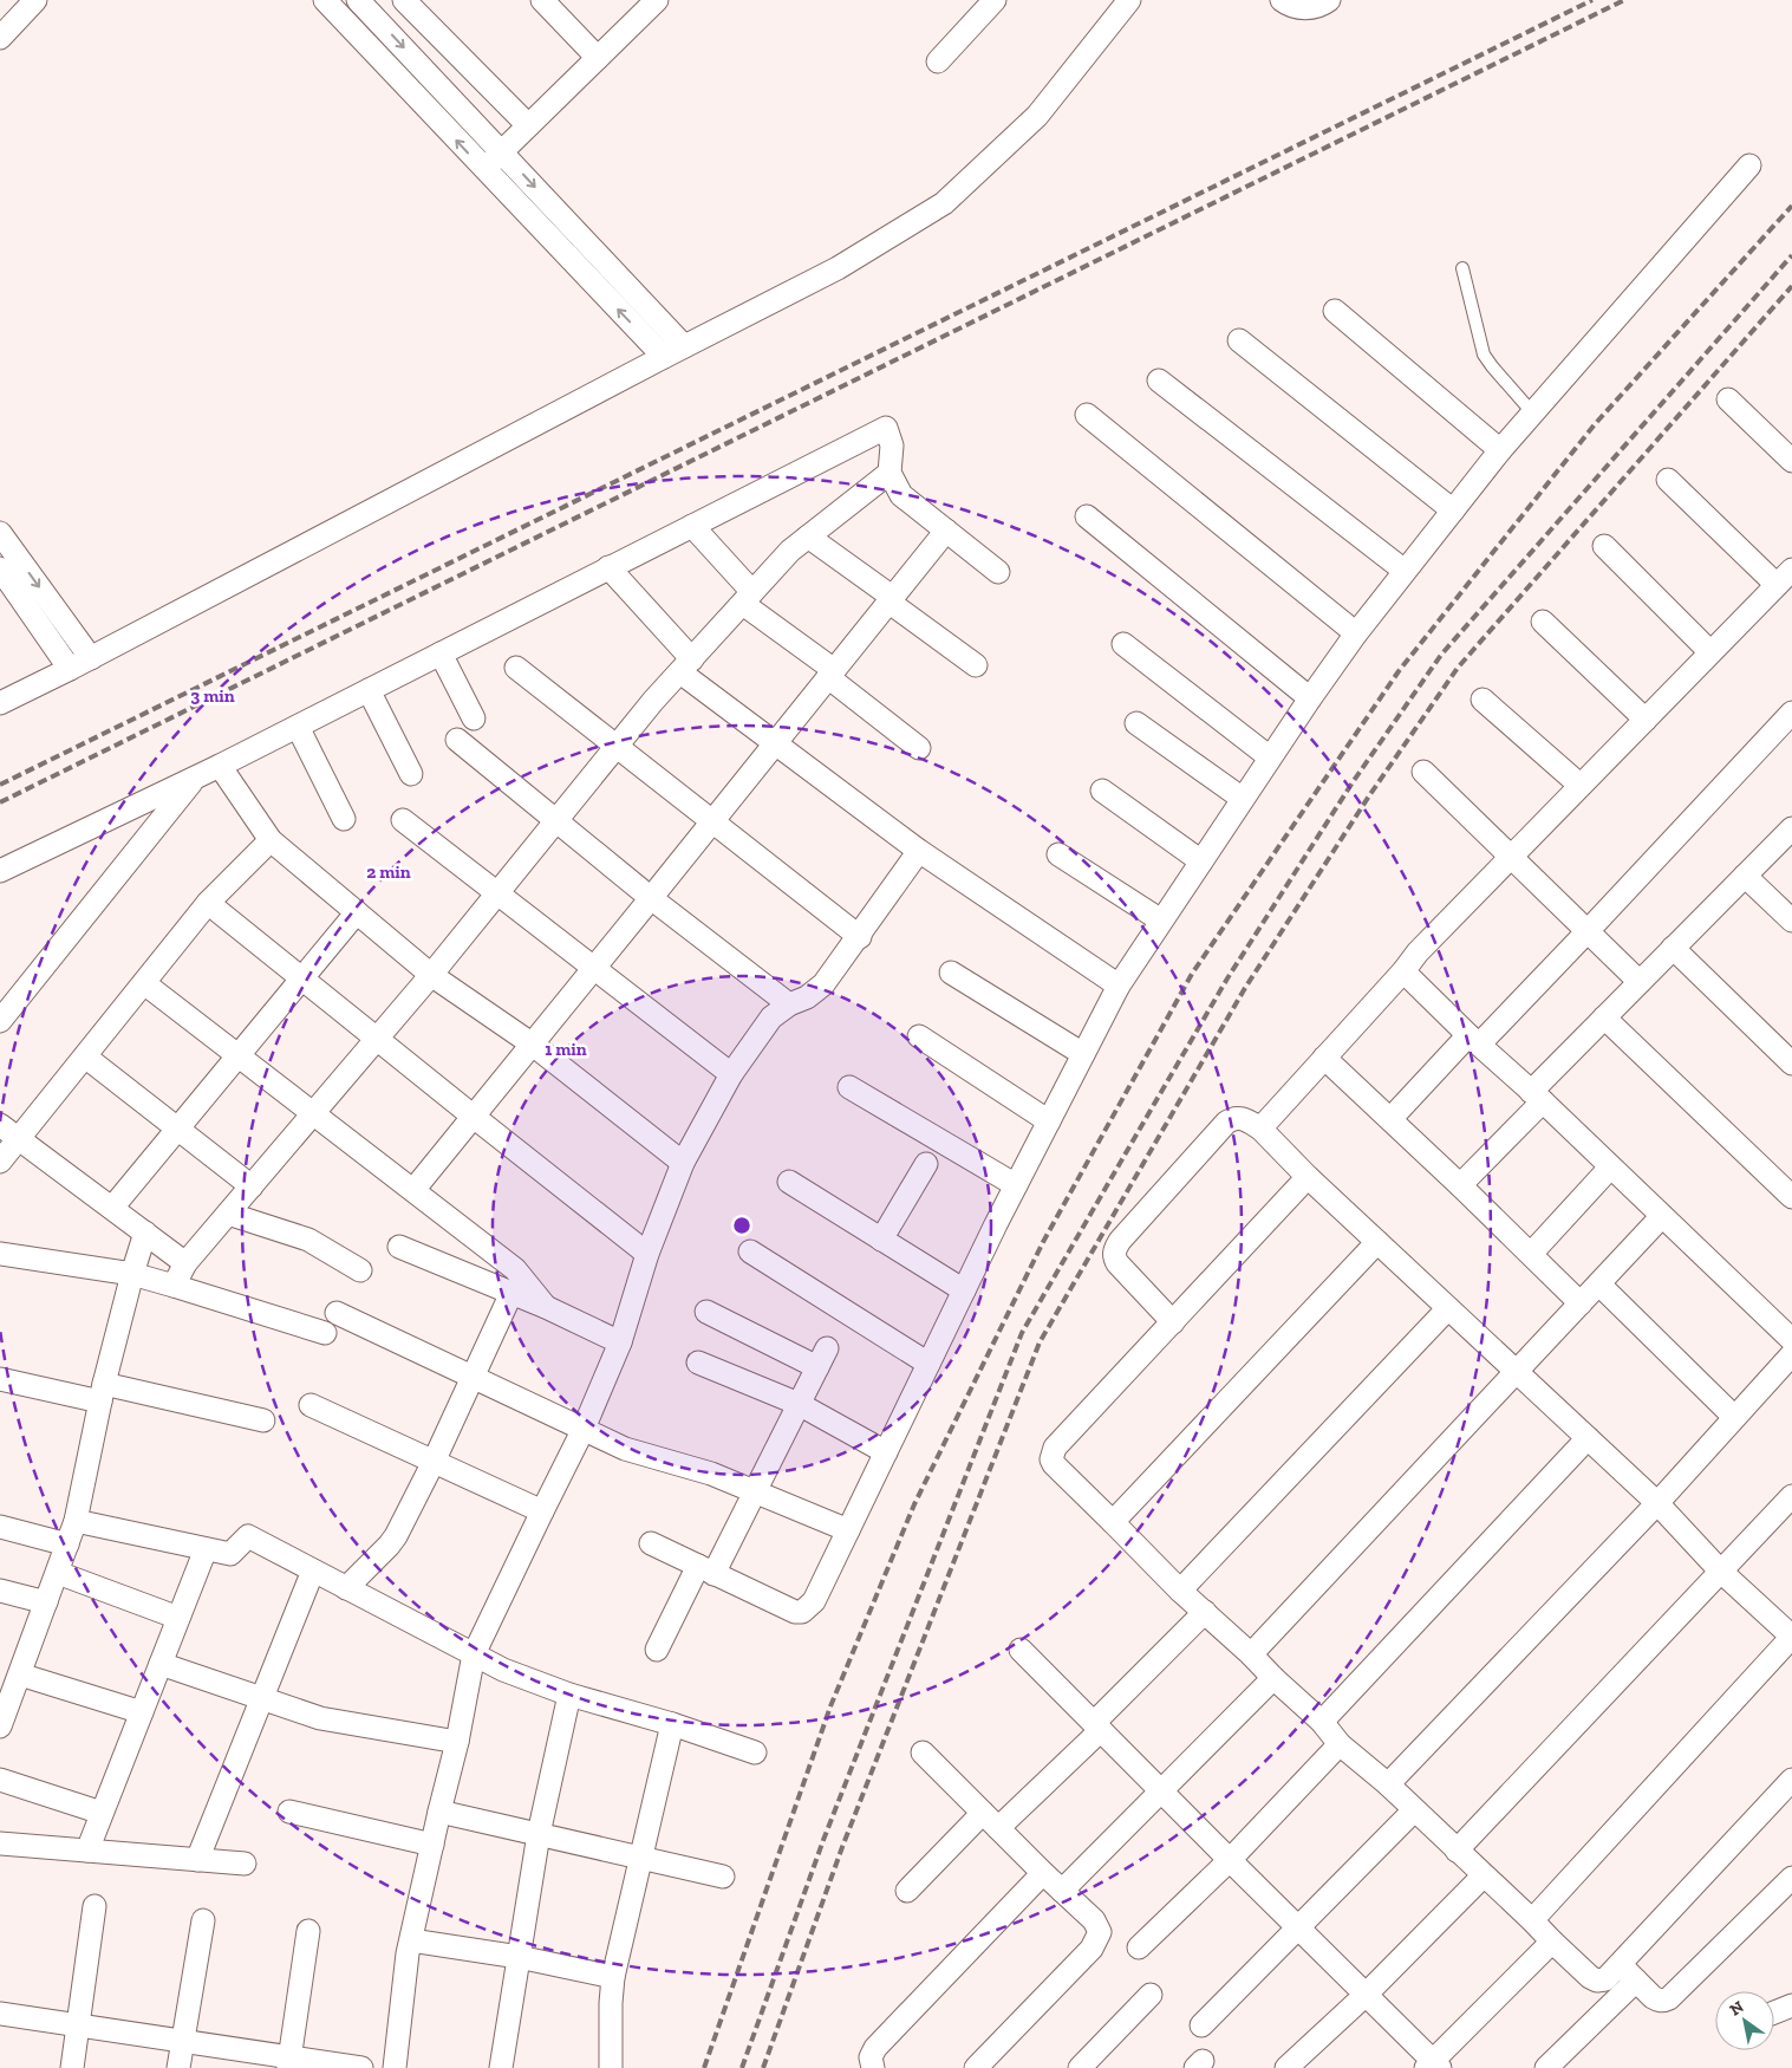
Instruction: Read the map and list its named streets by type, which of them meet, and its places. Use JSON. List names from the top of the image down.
{
  "north": "top left",
  "rings": ["3 min", "2 min", "1 min"]
}
